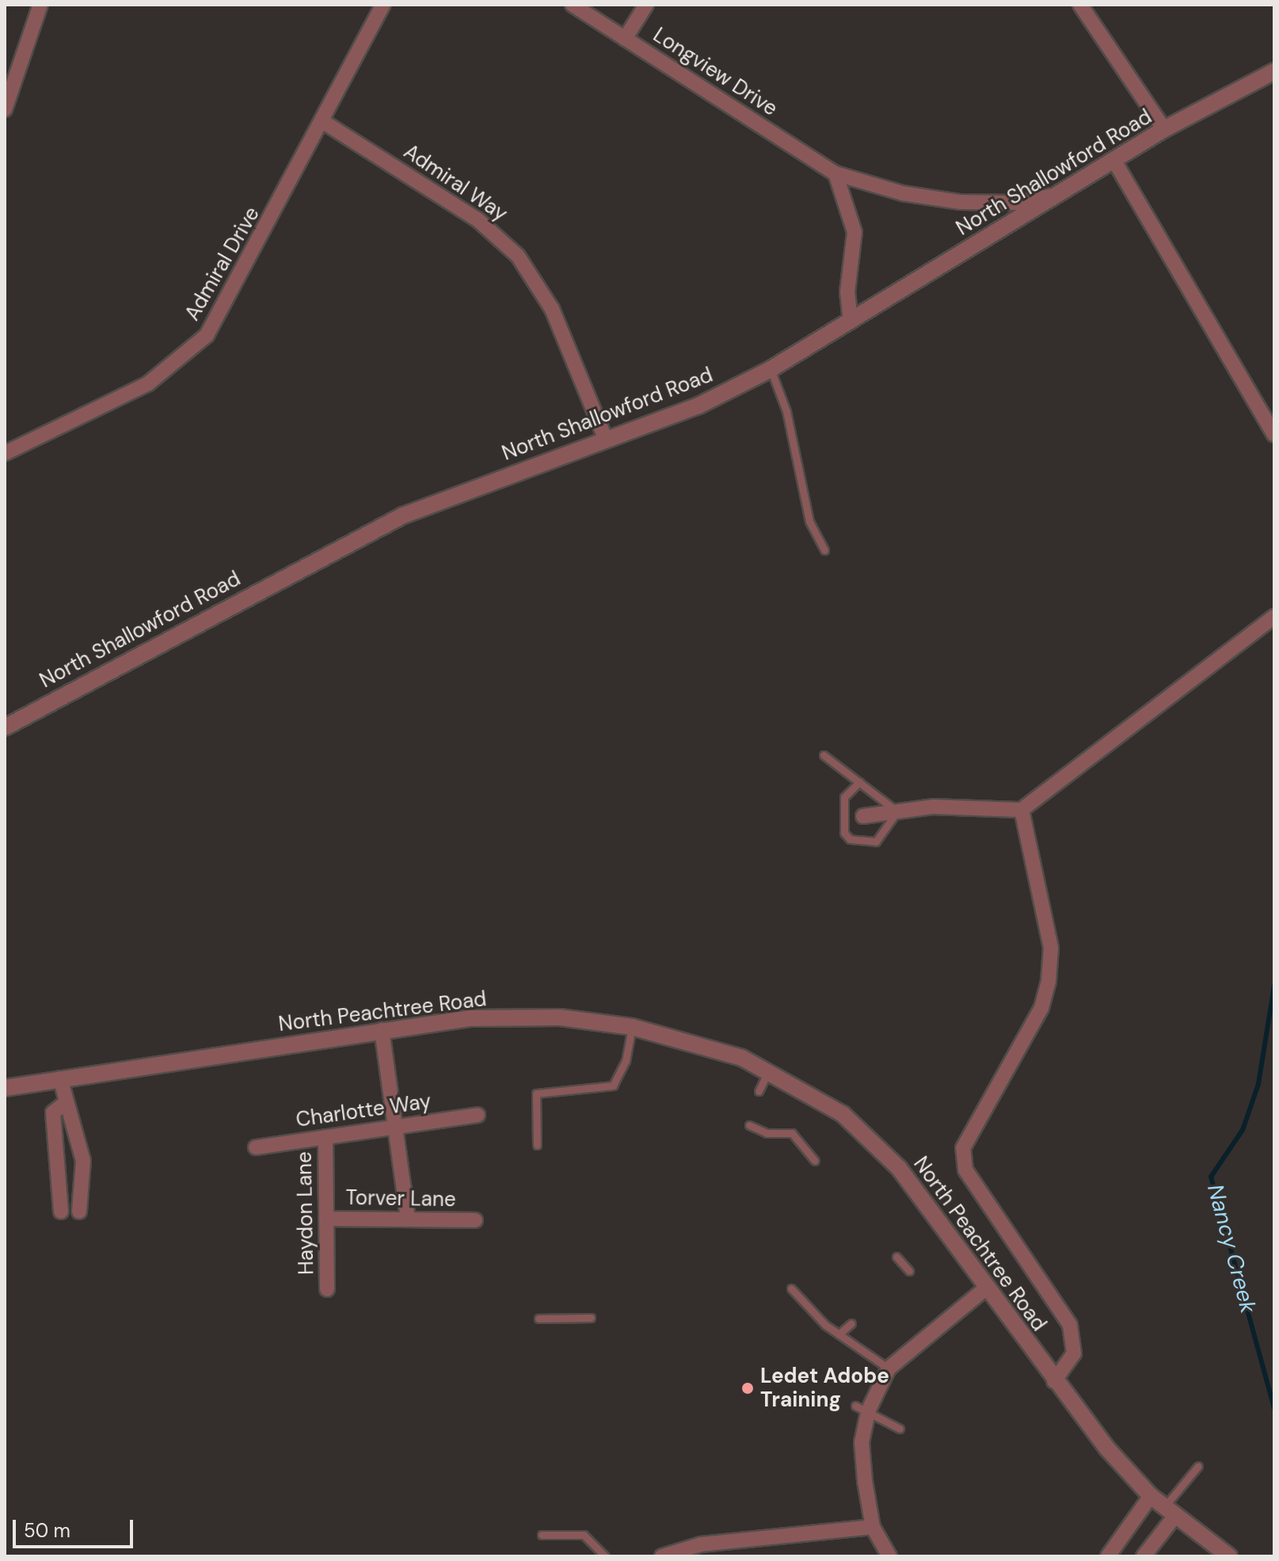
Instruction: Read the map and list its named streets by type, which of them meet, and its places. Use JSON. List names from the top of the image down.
{
  "streets": {
    "street": [
      "Longview Drive",
      "North Shallowford Road",
      "Admiral Way",
      "Admiral Drive",
      "North Peachtree Road",
      "Charlotte Way",
      "Torver Lane",
      "Haydon Lane"
    ]
  },
  "crossings": [
    ["Longview Drive", "North Shallowford Road"],
    ["North Shallowford Road", "Admiral Way"],
    ["Admiral Way", "Admiral Drive"],
    ["Charlotte Way", "Haydon Lane"],
    ["Torver Lane", "Haydon Lane"]
  ],
  "water": ["Nancy Creek"],
  "places": ["Ledet Adobe Training"],
  "scale_bar": "50 m"
}
